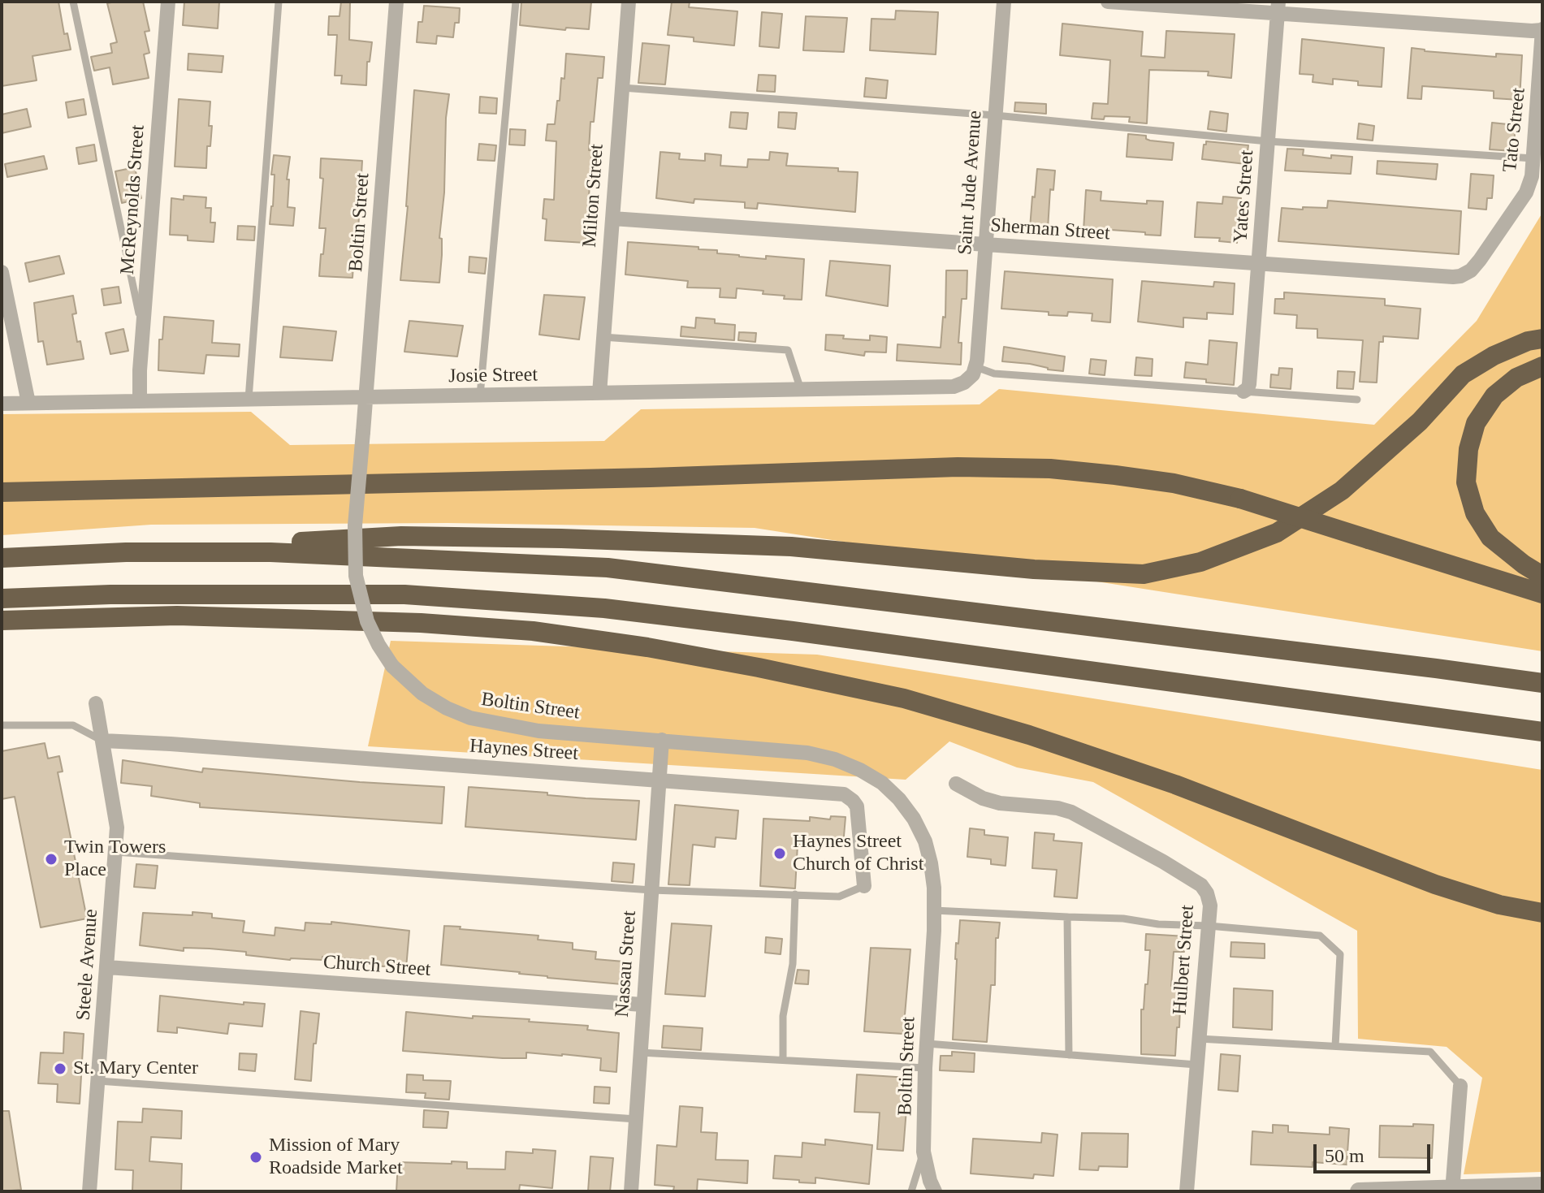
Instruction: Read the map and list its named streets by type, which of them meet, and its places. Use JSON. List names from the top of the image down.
{
  "streets": {
    "street": [
      "Tato Street",
      "Saint Jude Avenue",
      "Milton Street",
      "Yates Street",
      "McReynolds Street",
      "Boltin Street",
      "Sherman Street",
      "Josie Street",
      "Haynes Street",
      "Hulbert Street",
      "Nassau Street",
      "Steele Avenue",
      "Church Street"
    ]
  },
  "crossings": [
    ["Tato Street", "Sherman Street"],
    ["Saint Jude Avenue", "Sherman Street"],
    ["Saint Jude Avenue", "Josie Street"],
    ["Milton Street", "Sherman Street"],
    ["Milton Street", "Josie Street"],
    ["Yates Street", "Sherman Street"],
    ["McReynolds Street", "Josie Street"],
    ["Boltin Street", "Josie Street"],
    ["Boltin Street", "Nassau Street"],
    ["Haynes Street", "Nassau Street"],
    ["Haynes Street", "Steele Avenue"],
    ["Nassau Street", "Church Street"],
    ["Steele Avenue", "Church Street"]
  ],
  "places": [
    "Haynes Street Church of Christ",
    "Twin Towers Place",
    "St. Mary Center",
    "Mission of Mary Roadside Market"
  ],
  "scale_bar": "50 m"
}
